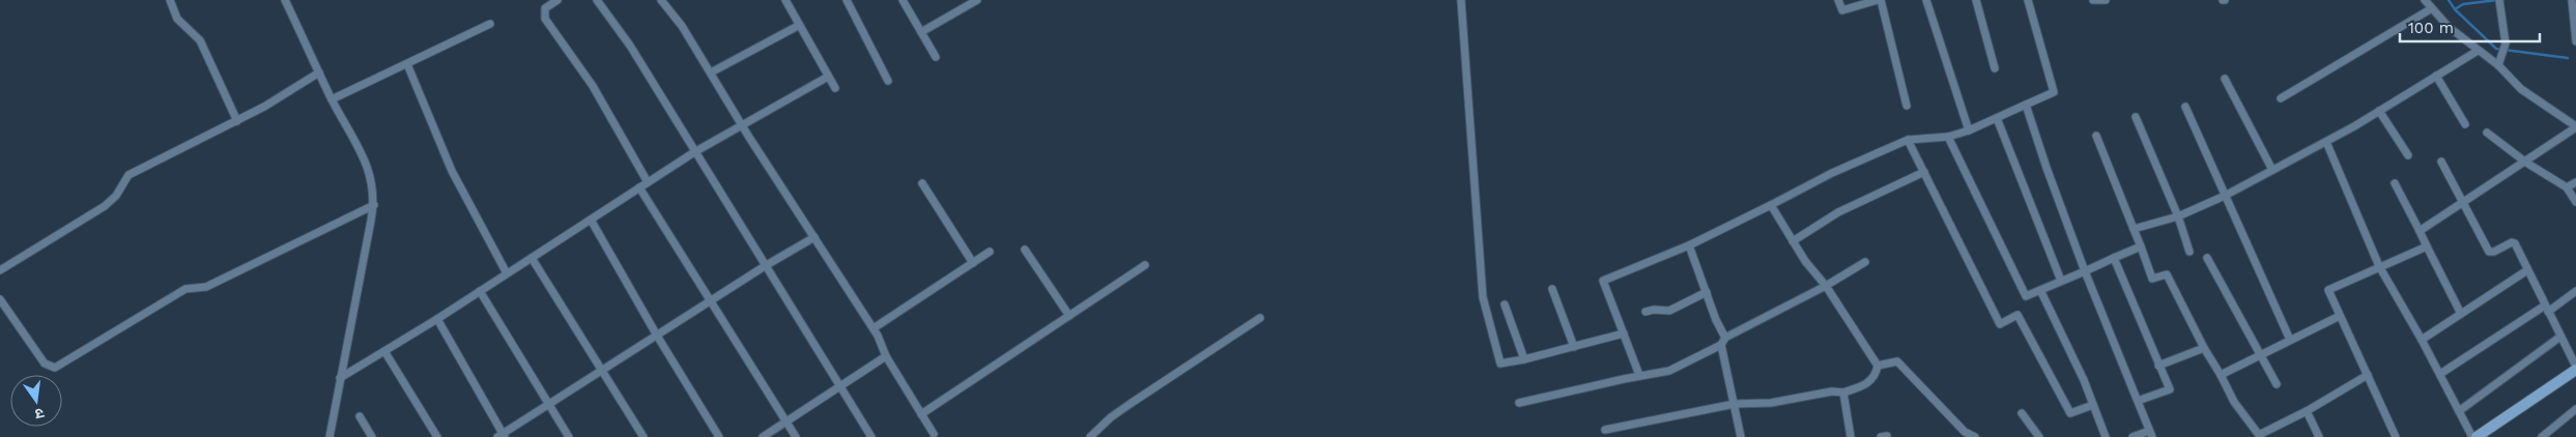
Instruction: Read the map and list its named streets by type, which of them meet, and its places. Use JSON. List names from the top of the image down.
{
  "scale_bar": "100 m",
  "north": "bottom"
}
